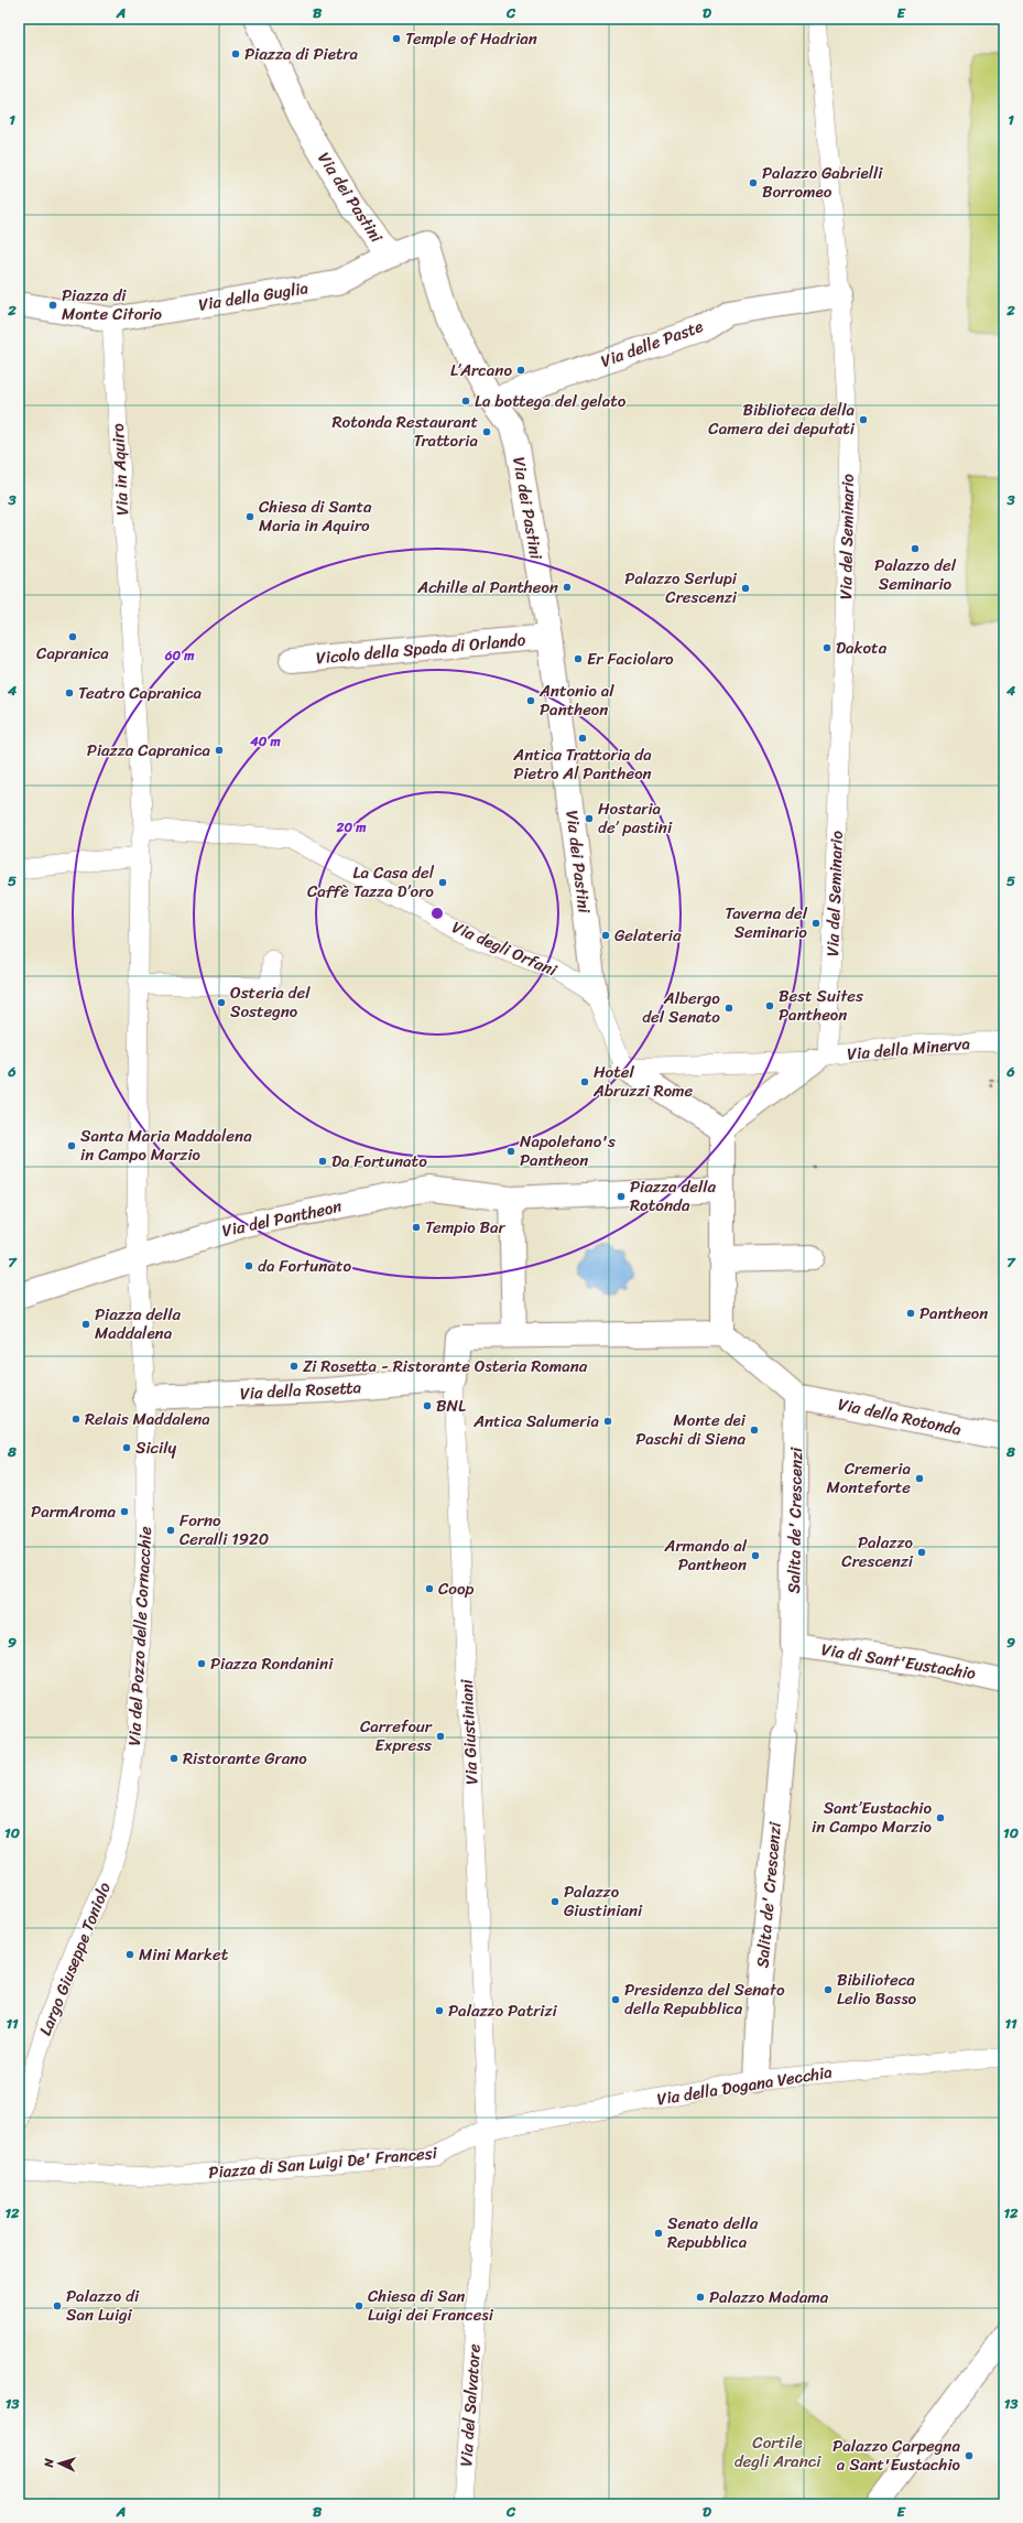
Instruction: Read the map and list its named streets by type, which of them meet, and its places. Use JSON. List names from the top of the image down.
{
  "streets": {
    "street": [
      "Via dei Pastini",
      "Via della Guglia",
      "Via delle Paste",
      "Vicolo della Spada di Orlando",
      "Via del Pantheon",
      "Via della Rosetta",
      "Via della Rotonda",
      "Salita de' Crescenzi",
      "Via di Sant'Eustachio"
    ],
    "lane": [
      "Via in Aquiro",
      "Via del Seminario",
      "Via degli Orfani",
      "Via della Minerva",
      "Via del Pozzo delle Cornacchie",
      "Via Giustiniani",
      "Largo Giuseppe Toniolo",
      "Via della Dogana Vecchia",
      "Piazza di San Luigi De' Francesi",
      "Via del Salvatore"
    ]
  },
  "crossings": [
    ["Via dei Pastini", "Via della Guglia"],
    ["Via dei Pastini", "Via delle Paste"],
    ["Via dei Pastini", "Vicolo della Spada di Orlando"],
    ["Via dei Pastini", "Via degli Orfani"],
    ["Via della Guglia", "Via in Aquiro"],
    ["Via delle Paste", "Via del Seminario"],
    ["Via in Aquiro", "Via degli Orfani"],
    ["Via del Seminario", "Via della Minerva"],
    ["Via della Rosetta", "Via del Pozzo delle Cornacchie"],
    ["Via della Rosetta", "Via Giustiniani"],
    ["Via della Rotonda", "Salita de' Crescenzi"],
    ["Salita de' Crescenzi", "Via di Sant'Eustachio"],
    ["Salita de' Crescenzi", "Via della Dogana Vecchia"],
    ["Via del Pozzo delle Cornacchie", "Largo Giuseppe Toniolo"],
    ["Via Giustiniani", "Via della Dogana Vecchia"],
    ["Via Giustiniani", "Piazza di San Luigi De' Francesi"],
    ["Via Giustiniani", "Via del Salvatore"],
    ["Via della Dogana Vecchia", "Piazza di San Luigi De' Francesi"],
    ["Via della Dogana Vecchia", "Via del Salvatore"],
    ["Piazza di San Luigi De' Francesi", "Via del Salvatore"]
  ],
  "parks": ["Cortile degli Aranci"],
  "places": [
    "Temple of Hadrian",
    "Piazza di Pietra",
    "Palazzo Gabrielli Borromeo",
    "Piazza di Monte Citorio",
    "L’Arcano",
    "La bottega del gelato",
    "Biblioteca della Camera dei deputati",
    "Rotonda Restaurant Trattoria",
    "Chiesa di Santa Maria in Aquiro",
    "Palazzo del Seminario",
    "Achille al Pantheon",
    "Palazzo Serlupi Crescenzi",
    "Capranica",
    "Dakota",
    "Er Faciolaro",
    "Teatro Capranica",
    "Antonio al Pantheon",
    "Antica Trattoria da Pietro Al Pantheon",
    "Piazza Capranica",
    "Hostaria de’ pastini",
    "La Casa del Caffè Tazza D’oro",
    "Taverna del Seminario",
    "Gelateria",
    "Osteria del Sostegno",
    "Best Suites Pantheon",
    "Albergo del Senato",
    "Hotel Abruzzi Rome",
    "Santa Maria Maddalena in Campo Marzio",
    "Napoletano's Pantheon",
    "Da Fortunato",
    "Piazza della Rotonda",
    "Tempio Bar",
    "da Fortunato",
    "Pantheon",
    "Piazza della Maddalena",
    "Zi Rosetta - Ristorante Osteria Romana",
    "BNL",
    "Relais Maddalena",
    "Antica Salumeria",
    "Monte dei Paschi di Siena",
    "Sicily",
    "Cremeria Monteforte",
    "ParmAroma",
    "Forno Ceralli 1920",
    "Palazzo Crescenzi",
    "Armando al Pantheon",
    "Coop",
    "Piazza Rondanini",
    "Carrefour Express",
    "Ristorante Grano",
    "Sant’Eustachio in Campo Marzio",
    "Palazzo Giustiniani",
    "Mini Market",
    "Bibilioteca Lelio Basso",
    "Presidenza del Senato della Repubblica",
    "Palazzo Patrizi",
    "Senato della Repubblica",
    "Palazzo Madama",
    "Palazzo di San Luigi",
    "Chiesa di San Luigi dei Francesi",
    "Palazzo Carpegna a Sant'Eustachio"
  ],
  "north": "left",
  "grid": {
    "columns": [
      "A",
      "B",
      "C",
      "D",
      "E"
    ],
    "rows": [
      "1",
      "2",
      "3",
      "4",
      "5",
      "6",
      "7",
      "8",
      "9",
      "10",
      "11",
      "12",
      "13"
    ]
  },
  "rings": ["60 m", "40 m", "20 m"]
}
